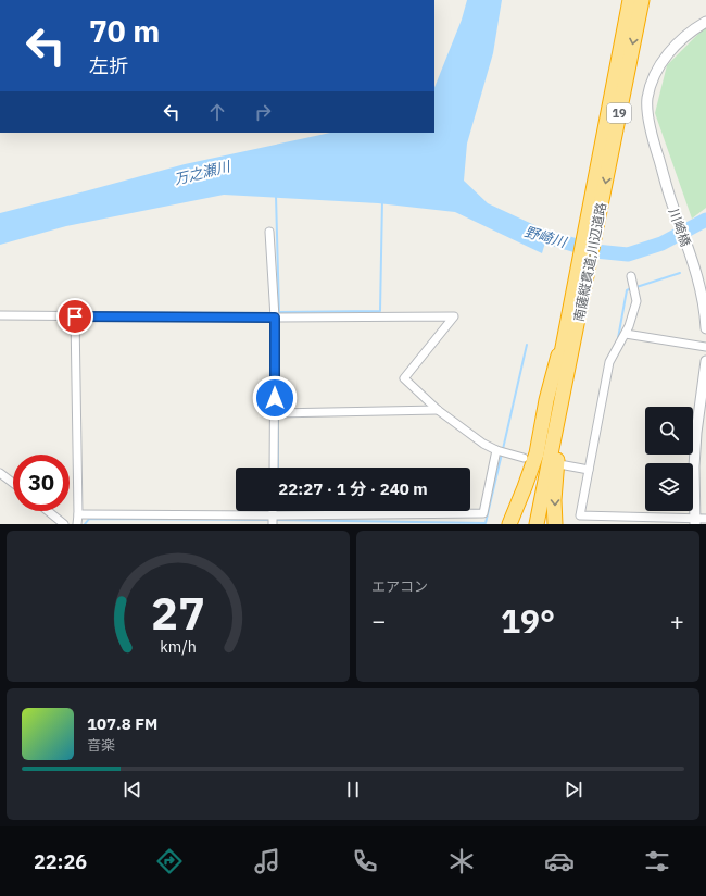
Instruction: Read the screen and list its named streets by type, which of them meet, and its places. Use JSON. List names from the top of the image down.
{
  "streets": {
    "highway": ["19", "南薩縦貫道;川辺道路"],
    "street": ["川崎橋"]
  },
  "crossings": [
    ["19", "南薩縦貫道;川辺道路"]
  ],
  "water": ["万之瀬川", "野崎川"],
  "page": {
    "turn": ["70 m", "左折"],
    "limit": "30",
    "trip": "22:27 · 1 分 · 240 m",
    "tile": "エアコン",
    "heat": ["−", "19°", "+"],
    "song": ["107.8 FM", "音楽"],
    "tabs": "22:26",
    "gauge": ["27", "km/h"]
  }
}
